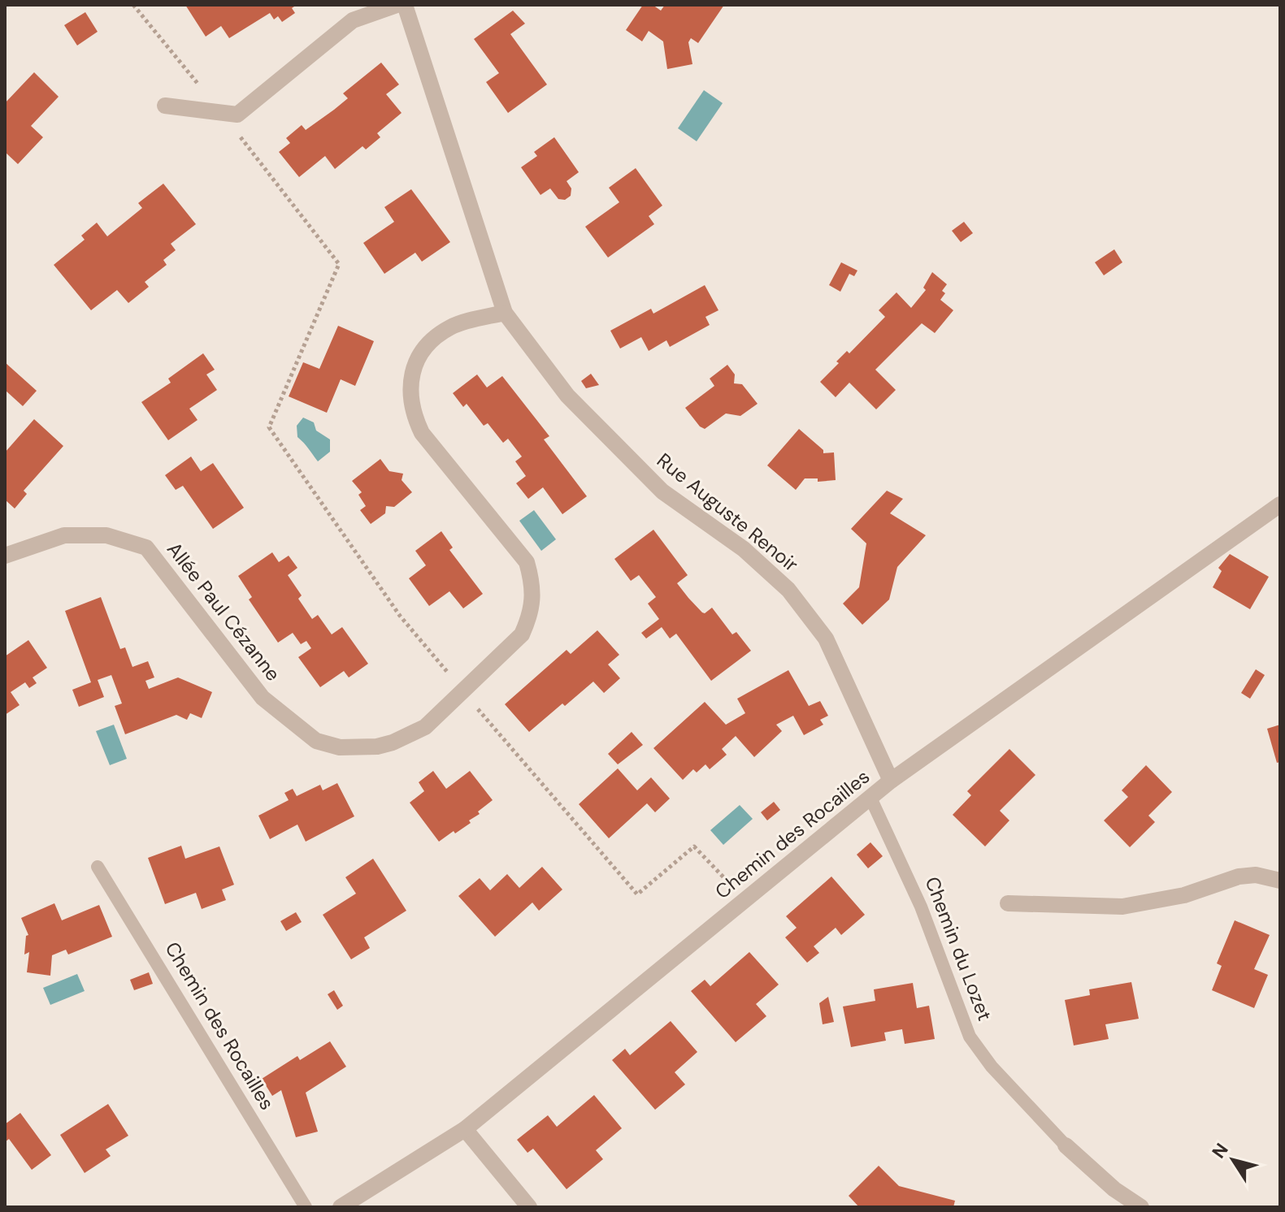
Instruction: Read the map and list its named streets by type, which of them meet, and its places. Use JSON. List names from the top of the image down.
{
  "streets": {
    "street": [
      "Rue Auguste Renoir",
      "Allée Paul Cézanne",
      "Chemin des Rocailles",
      "Chemin du Lozet"
    ]
  },
  "crossings": [
    ["Rue Auguste Renoir", "Allée Paul Cézanne"],
    ["Rue Auguste Renoir", "Chemin des Rocailles"],
    ["Chemin des Rocailles", "Chemin du Lozet"]
  ],
  "north": "top left"
}
